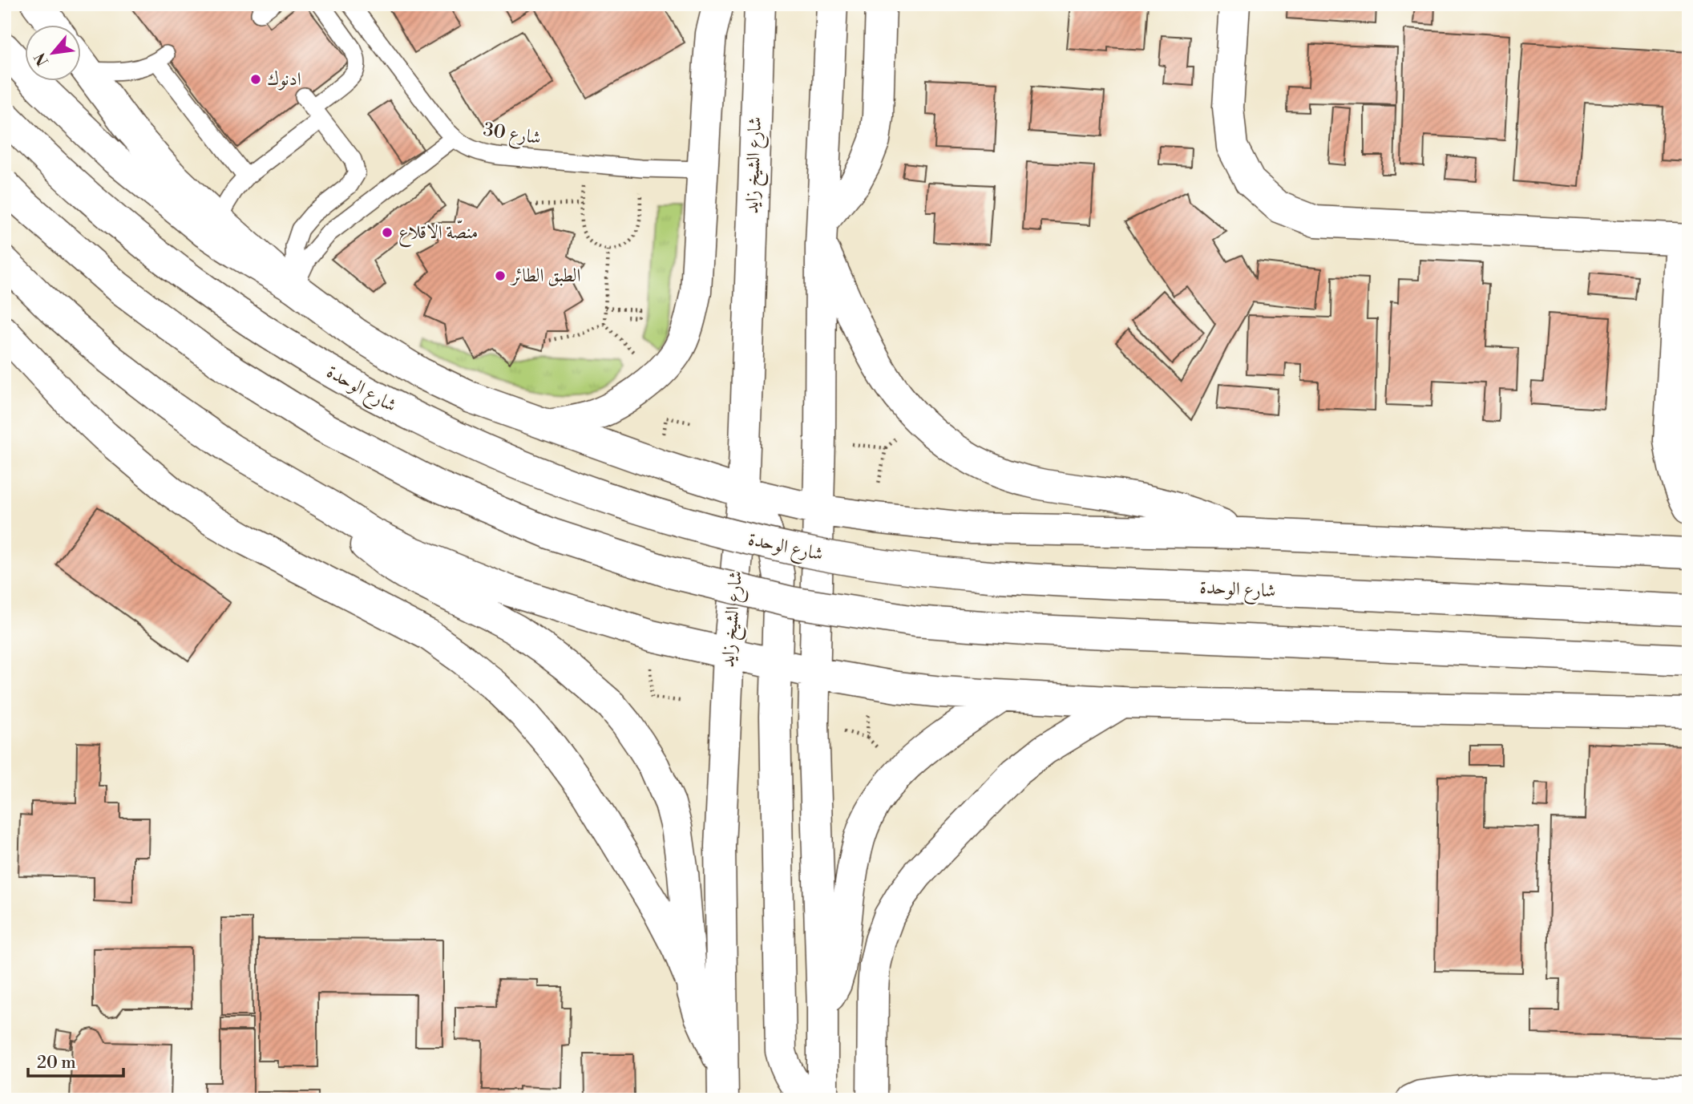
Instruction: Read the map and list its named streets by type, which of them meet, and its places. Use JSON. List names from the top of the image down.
{
  "streets": {
    "main road": ["شارع الشيخ زايد", "شارع الوحدة"],
    "lane": ["شارع 30"]
  },
  "places": ["ادنوك", "منصّة الاقلاع", "الطبق الطائر"],
  "scale_bar": "20 m",
  "north": "bottom left"
}
